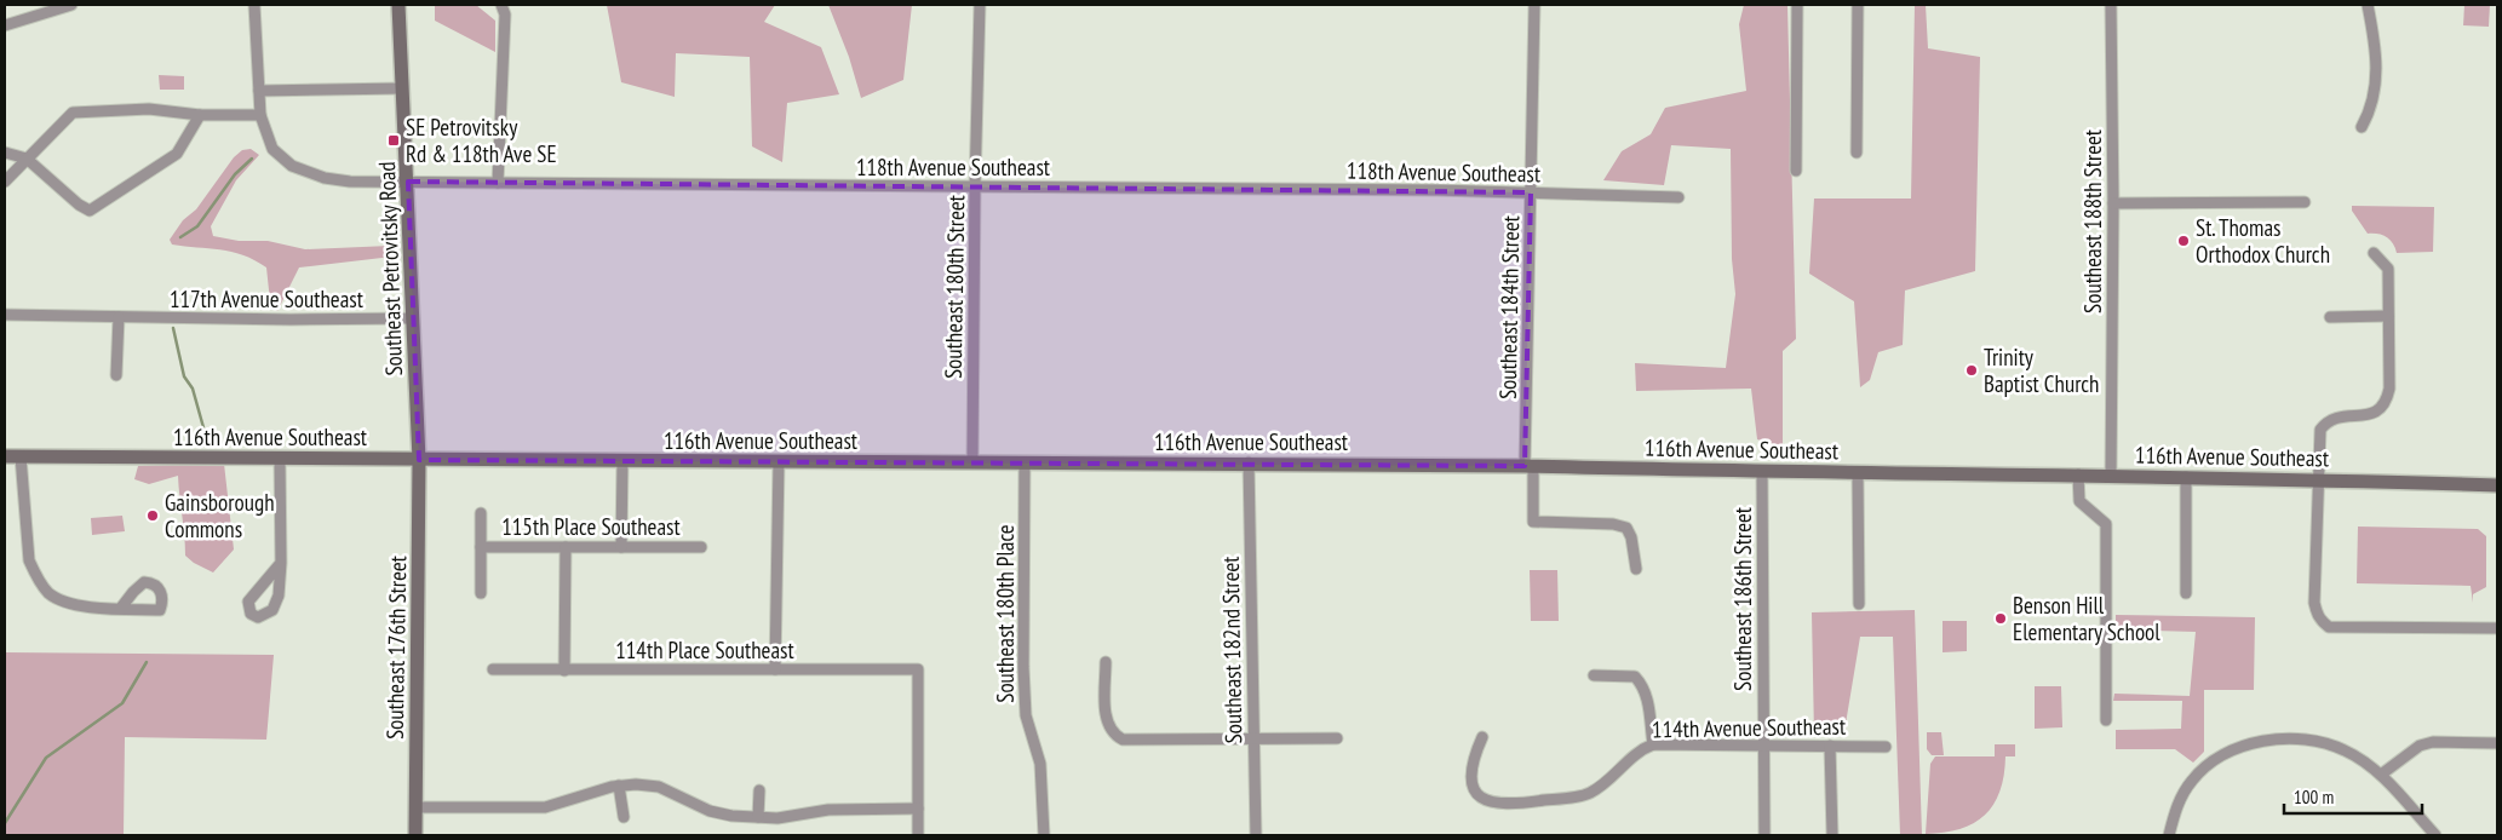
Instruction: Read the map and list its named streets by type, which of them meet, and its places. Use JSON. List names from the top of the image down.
{
  "streets": {
    "street": [
      "118th Avenue Southeast",
      "Southeast 188th Street",
      "Southeast Petrovitsky Road",
      "Southeast 180th Street",
      "117th Avenue Southeast",
      "Southeast 184th Street",
      "116th Avenue Southeast",
      "115th Place Southeast",
      "Southeast 186th Street",
      "Southeast 180th Place",
      "Southeast 176th Street",
      "114th Place Southeast",
      "Southeast 182nd Street",
      "114th Avenue Southeast"
    ]
  },
  "crossings": [
    ["118th Avenue Southeast", "Southeast Petrovitsky Road"],
    ["118th Avenue Southeast", "Southeast 180th Street"],
    ["118th Avenue Southeast", "Southeast 184th Street"],
    ["Southeast 188th Street", "116th Avenue Southeast"],
    ["Southeast Petrovitsky Road", "117th Avenue Southeast"],
    ["Southeast Petrovitsky Road", "116th Avenue Southeast"],
    ["Southeast Petrovitsky Road", "Southeast 176th Street"],
    ["Southeast 180th Street", "116th Avenue Southeast"],
    ["Southeast 184th Street", "116th Avenue Southeast"],
    ["116th Avenue Southeast", "Southeast 186th Street"],
    ["116th Avenue Southeast", "Southeast 180th Place"],
    ["116th Avenue Southeast", "Southeast 176th Street"],
    ["116th Avenue Southeast", "Southeast 182nd Street"],
    ["Southeast 186th Street", "114th Avenue Southeast"]
  ],
  "places": {
    "transit": ["SE Petrovitsky Rd & 118th Ave SE"],
    "other": [
      "St. Thomas Orthodox Church",
      "Trinity Baptist Church",
      "Gainsborough Commons",
      "Benson Hill Elementary School"
    ]
  },
  "scale_bar": "100 m"
}
